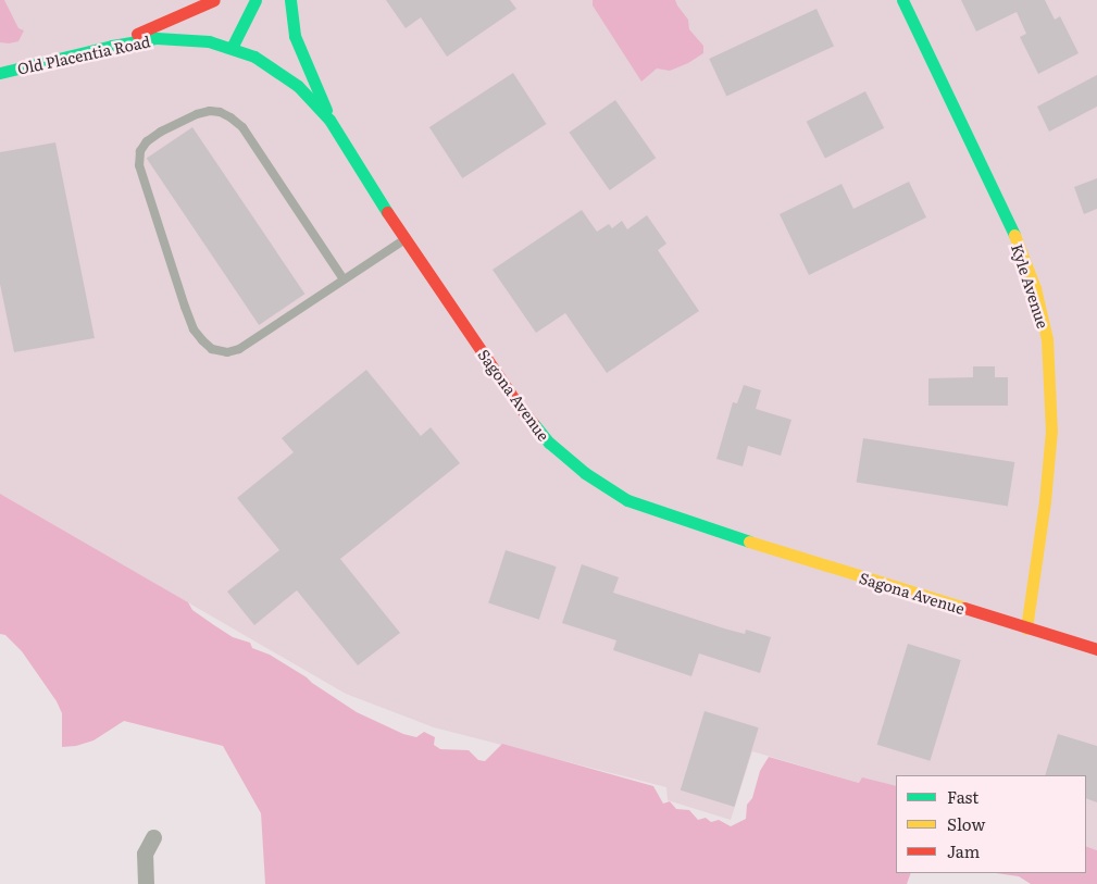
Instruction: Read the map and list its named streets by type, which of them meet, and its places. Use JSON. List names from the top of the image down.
{
  "streets": {
    "main road": ["Old Placentia Road", "Kyle Avenue", "Sagona Avenue"]
  },
  "crossings": [
    ["Old Placentia Road", "Sagona Avenue"],
    ["Kyle Avenue", "Sagona Avenue"]
  ],
  "legend": ["Fast", "Slow", "Jam"]
}
